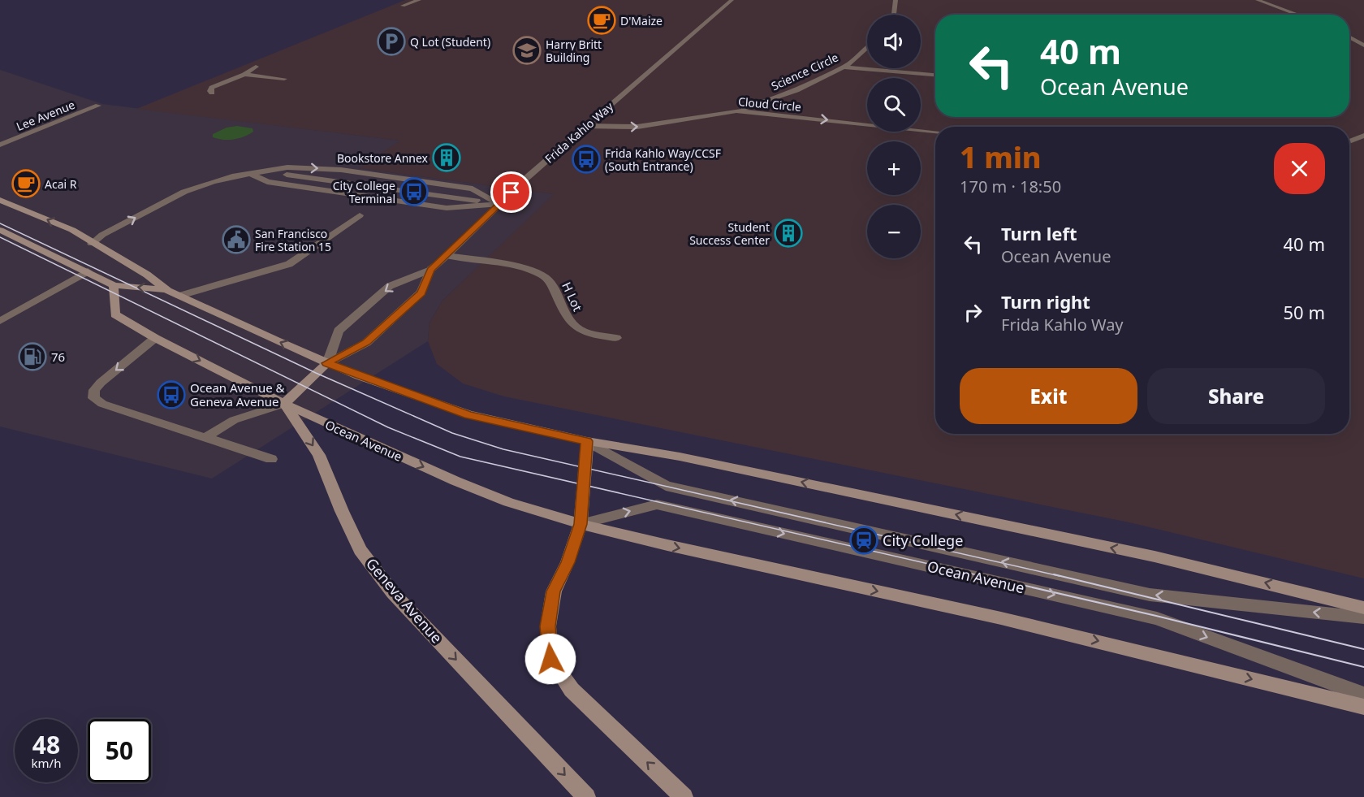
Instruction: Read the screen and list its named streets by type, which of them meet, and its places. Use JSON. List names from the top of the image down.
{
  "streets": {
    "main road": ["Frida Kahlo Way", "Ocean Avenue", "Geneva Avenue"],
    "street": [
      "Science Circle",
      "Cloud Circle",
      "Lee Avenue",
      "H Lot"
    ]
  },
  "crossings": [
    ["Science Circle", "Cloud Circle"],
    ["Cloud Circle", "Frida Kahlo Way"],
    ["Frida Kahlo Way", "H Lot"],
    ["Frida Kahlo Way", "Ocean Avenue"],
    ["Frida Kahlo Way", "Geneva Avenue"],
    ["Ocean Avenue", "Geneva Avenue"]
  ],
  "one_way": ["Cloud Circle", "Geneva Avenue"],
  "places": {
    "cafe": ["D'Maize", "Acai R"],
    "parking": ["Q Lot (Student)"],
    "school or university": ["Harry Britt Building"],
    "building": ["Bookstore Annex", "Student Success Center"],
    "bus stop": ["Frida Kahlo Way/CCSF (South Entrance)", "City College Terminal", "Ocean Avenue & Geneva Avenue"],
    "public building": ["San Francisco Fire Station 15"],
    "fuel station": ["76"],
    "station": ["City College"]
  },
  "page": {
    "map_buttons": ["+", "−"],
    "turn": ["40 m", "Ocean Avenue"],
    "heading": ["1 min", "170 m · 18:50"],
    "list": [
      {
        "name": "Turn left",
        "note": "Ocean Avenue",
        "value": "40 m"
      },
      {
        "name": "Turn right",
        "note": "Frida Kahlo Way",
        "value": "50 m"
      }
    ],
    "buttons": ["Exit", "Share"],
    "speed": "48 km/h",
    "limit": "50"
  }
}
